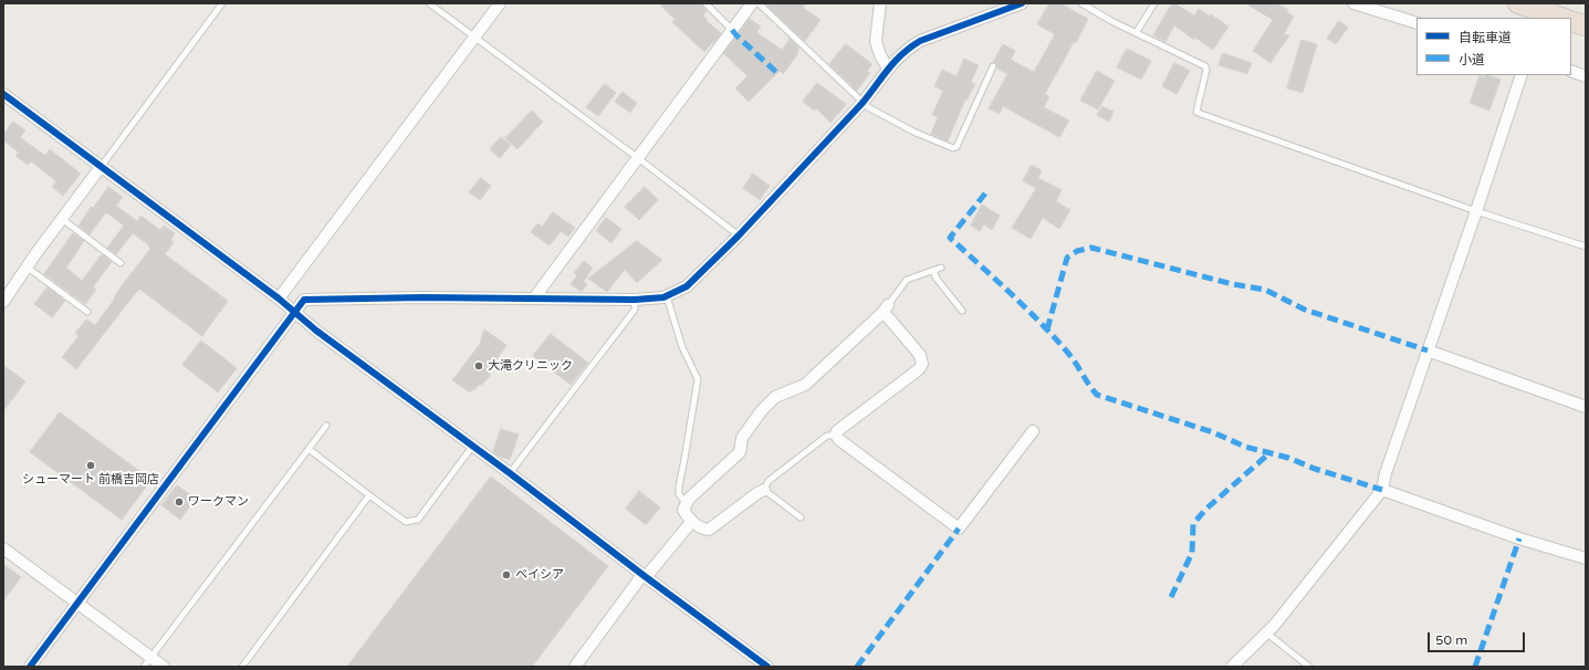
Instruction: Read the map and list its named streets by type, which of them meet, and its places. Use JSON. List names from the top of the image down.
{
  "places": [
    "大滝クリニック",
    "シューマート 前橋吉岡店",
    "ワークマン",
    "ベイシア"
  ],
  "legend": ["自転車道", "小道"],
  "scale_bar": "50 m"
}
